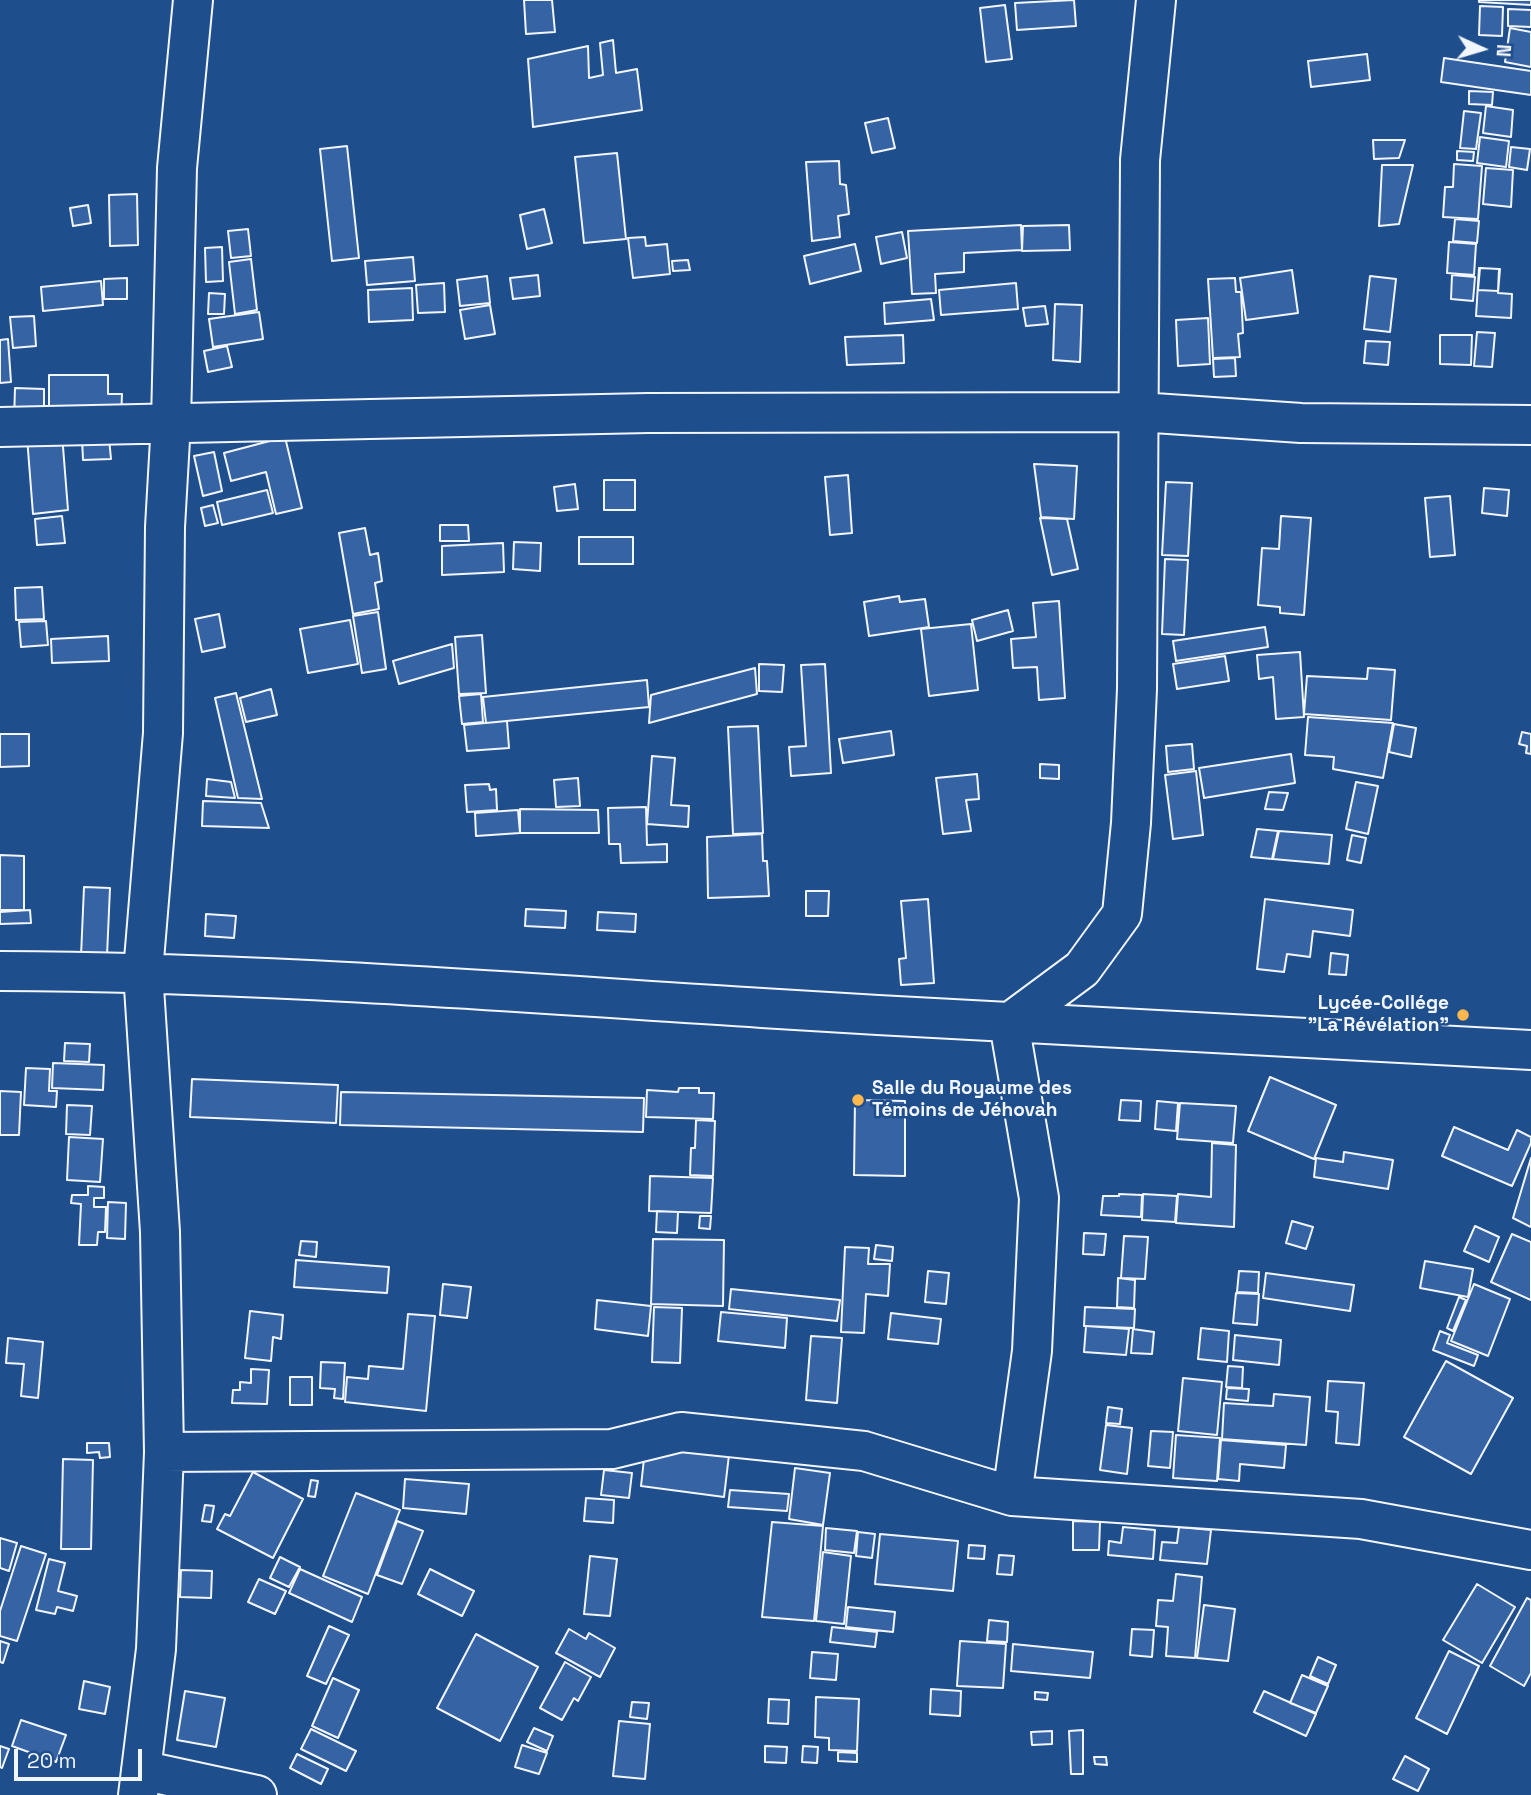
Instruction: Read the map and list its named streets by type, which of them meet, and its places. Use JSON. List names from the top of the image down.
{
  "places": ["Lycée-Collége \"La Révélation\"", "Salle du Royaume des Témoins de Jéhovah"],
  "scale_bar": "20 m",
  "north": "right"
}
